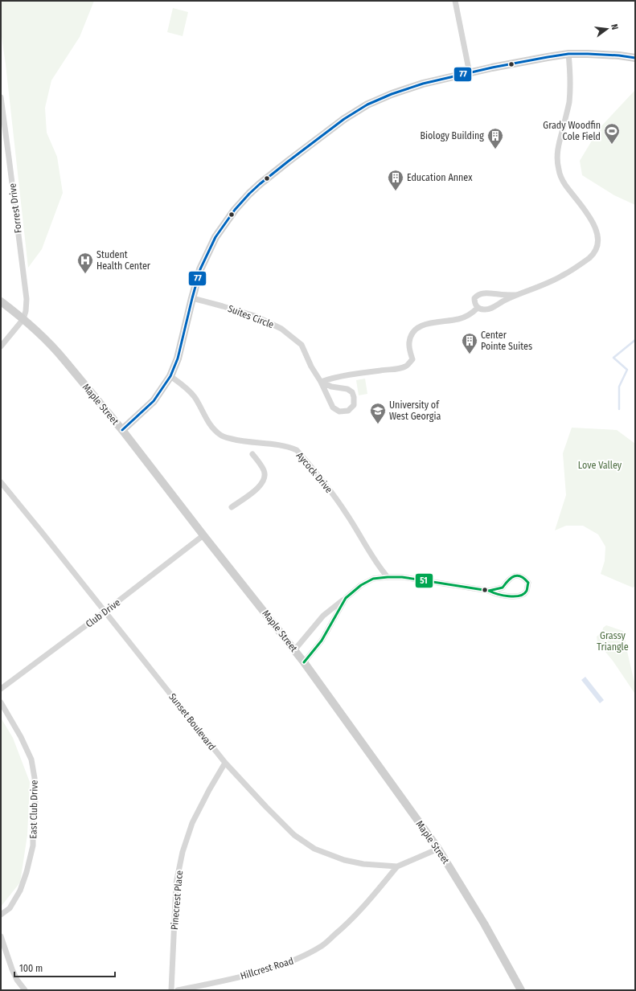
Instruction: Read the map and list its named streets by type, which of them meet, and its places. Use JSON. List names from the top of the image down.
{
  "streets": {
    "main road": ["Maple Street"],
    "street": [
      "Forrest Drive",
      "Suites Circle",
      "Aycock Drive",
      "Club Drive",
      "Sunset Boulevard",
      "East Club Drive",
      "Pinecrest Place",
      "Hillcrest Road"
    ]
  },
  "crossings": [
    ["Forrest Drive", "Maple Street"],
    ["Maple Street", "Club Drive"],
    ["Maple Street", "Sunset Boulevard"],
    ["Club Drive", "Sunset Boulevard"],
    ["Sunset Boulevard", "Pinecrest Place"],
    ["Sunset Boulevard", "Hillcrest Road"]
  ],
  "parks": ["Love Valley", "Grassy Triangle"],
  "places": {
    "sports": ["Grady Woodfin Cole Field"],
    "building": ["Biology Building", "Education Annex", "Center Pointe Suites"],
    "hospital": ["Student Health Center"],
    "school or university": ["University of West Georgia"]
  },
  "lines": ["transit line 77", "transit line 51"],
  "scale_bar": "100 m",
  "north": "right"
}
